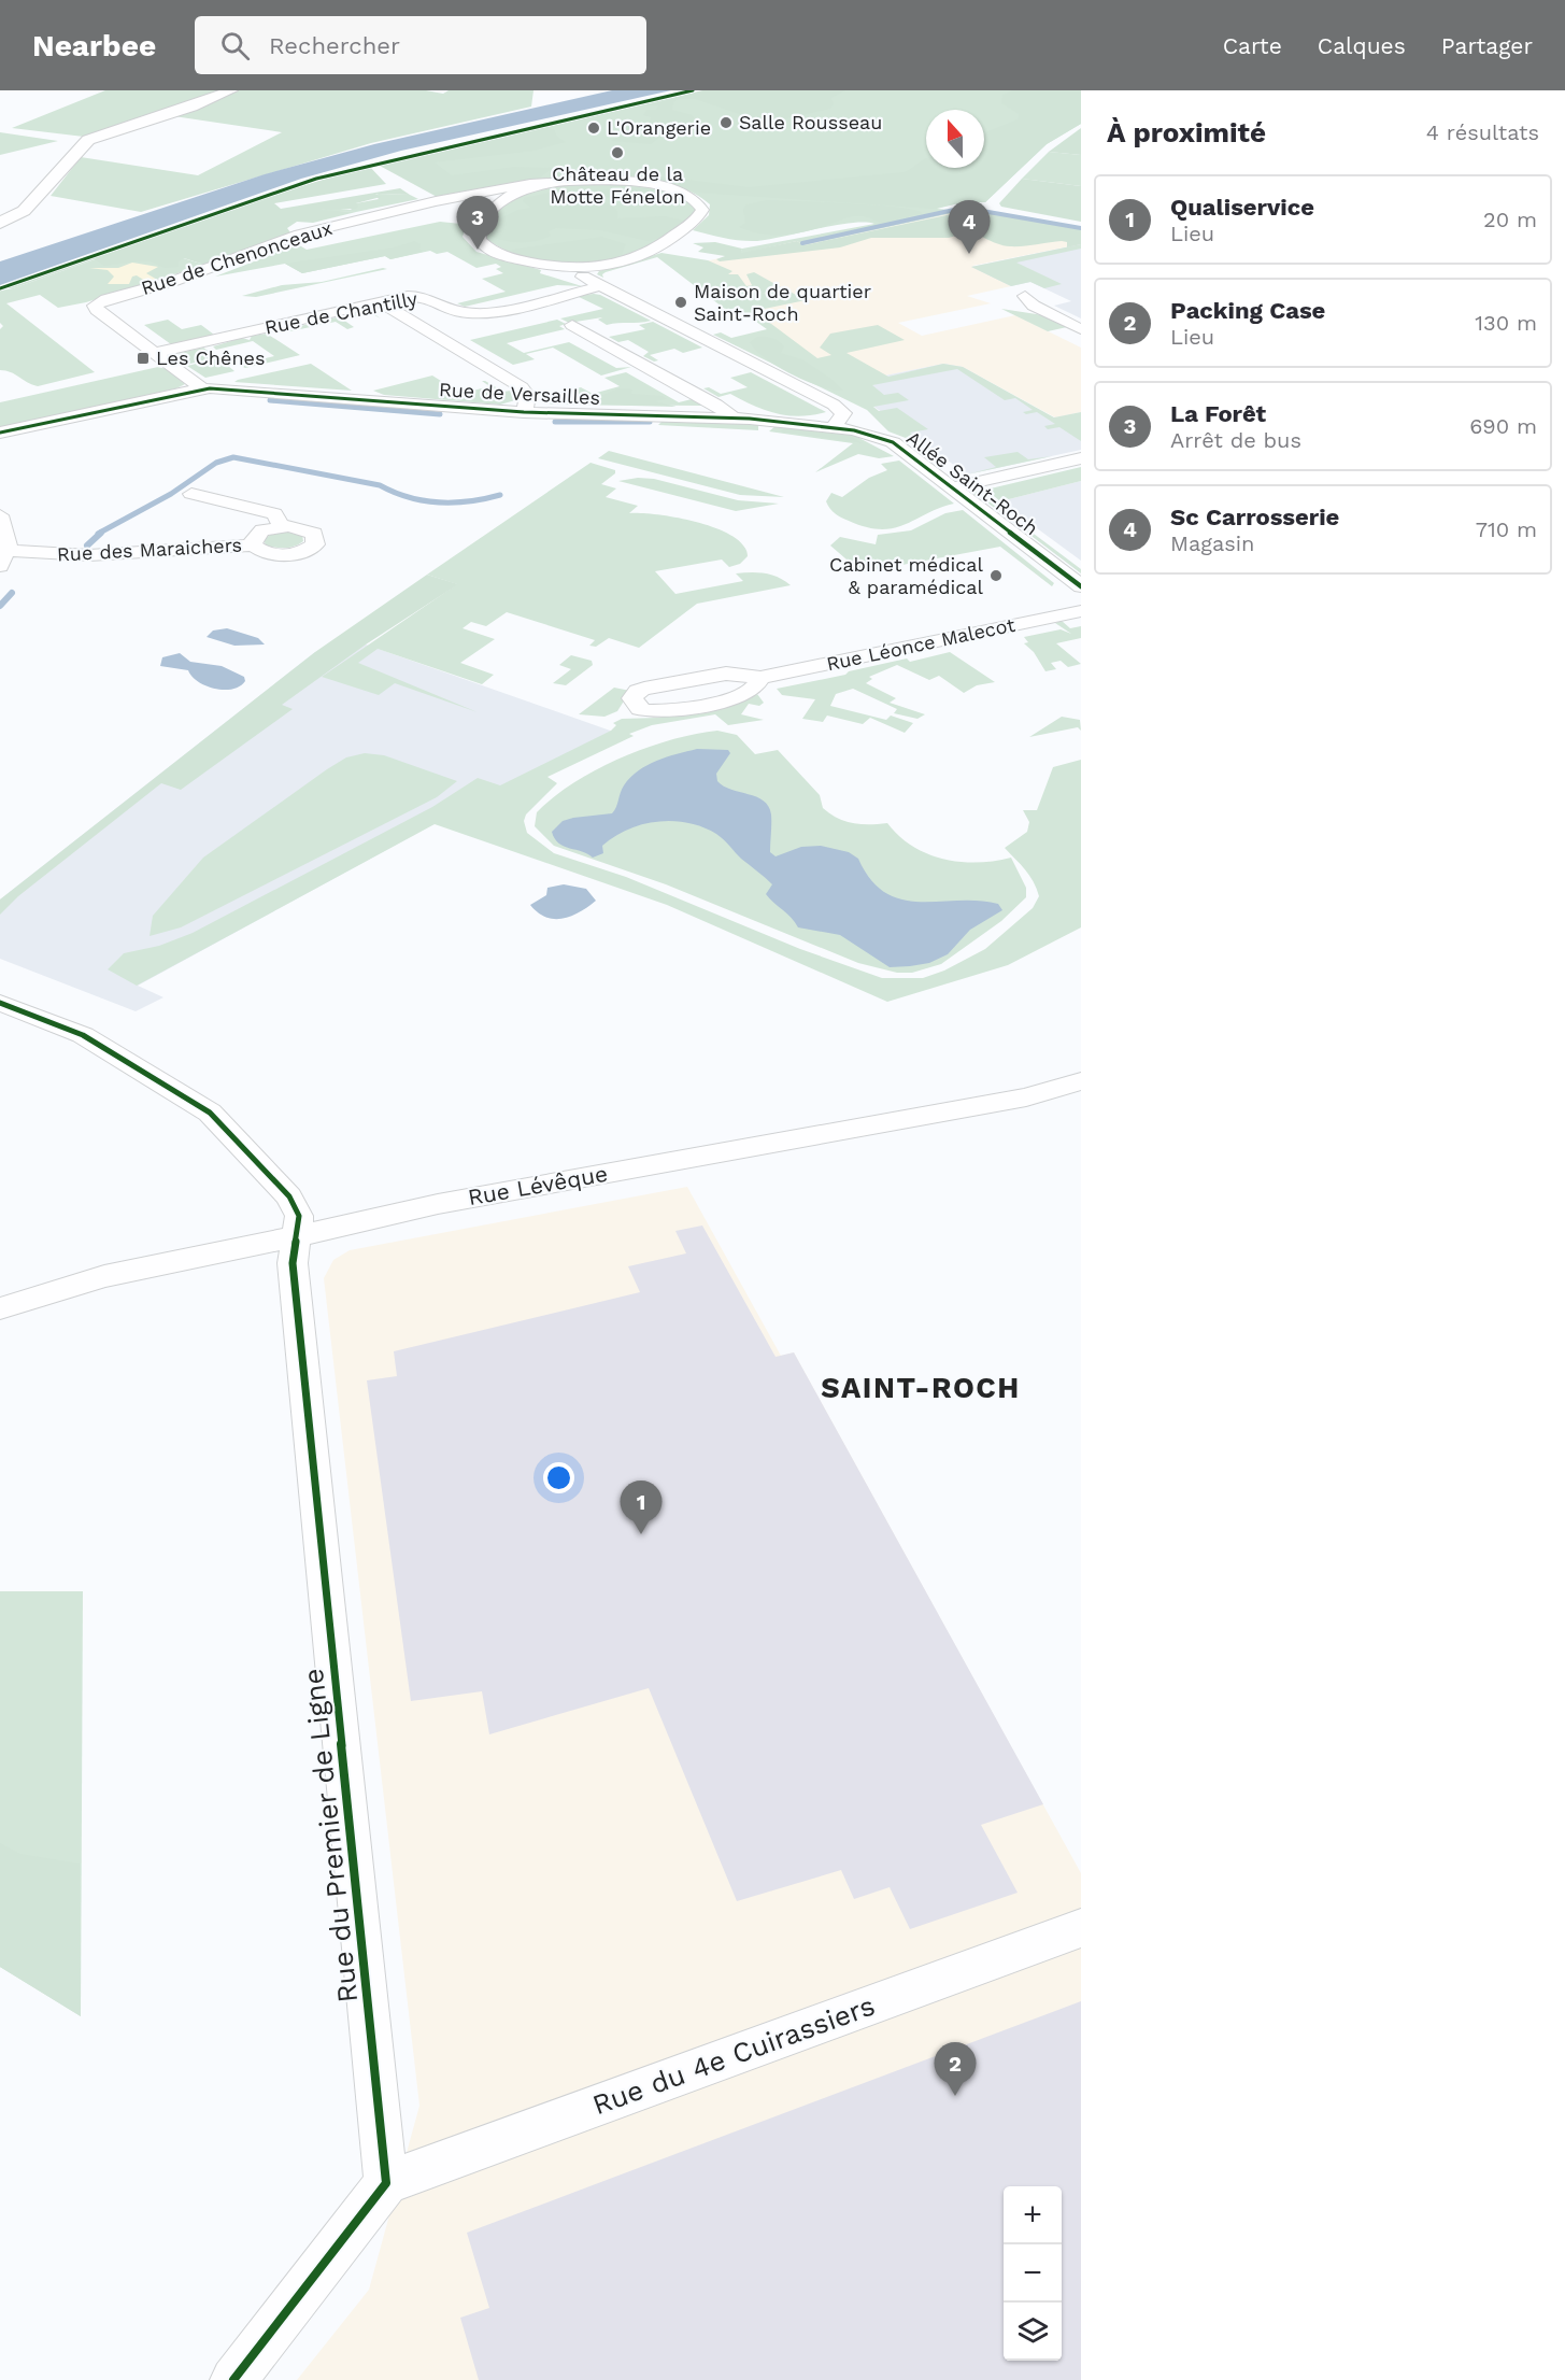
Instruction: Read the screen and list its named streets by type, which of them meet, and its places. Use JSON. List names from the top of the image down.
{
  "streets": {
    "street": [
      "Rue de Chenonceaux",
      "Rue de Chantilly",
      "Rue de Versailles",
      "Allée Saint-Roch",
      "Rue des Maraichers",
      "Rue Léonce Malecot",
      "Rue Lévêque",
      "Rue du Premier de Ligne",
      "Rue du 4e Cuirassiers"
    ]
  },
  "crossings": [
    ["Rue de Chenonceaux", "Rue de Chantilly"],
    ["Rue de Versailles", "Allée Saint-Roch"],
    ["Rue Lévêque", "Rue du Premier de Ligne"],
    ["Rue du Premier de Ligne", "Rue du 4e Cuirassiers"]
  ],
  "districts": ["SAINT-ROCH"],
  "places": {
    "other": [
      "Salle Rousseau",
      "L'Orangerie",
      "Château de la Motte Fénelon",
      "Maison de quartier Saint-Roch",
      "Cabinet médical & paramédical"
    ],
    "transit": ["Les Chênes"]
  },
  "north": "top",
  "page": {
    "header": "Nearbee",
    "search": "Rechercher",
    "nav": ["Carte", "Calques", "Partager"],
    "heading": ["À proximité", "4 résultats"],
    "list": [
      {
        "mark": "1",
        "name": "Qualiservice",
        "note": "Lieu",
        "value": "20 m"
      },
      {
        "mark": "2",
        "name": "Packing Case",
        "note": "Lieu",
        "value": "130 m"
      },
      {
        "mark": "3",
        "name": "La Forêt",
        "note": "Arrêt de bus",
        "value": "690 m"
      },
      {
        "mark": "4",
        "name": "Sc Carrosserie",
        "note": "Magasin",
        "value": "710 m"
      }
    ],
    "pins": [
      "3",
      "4",
      "1",
      "2"
    ],
    "map_buttons": ["+", "−"]
  }
}
